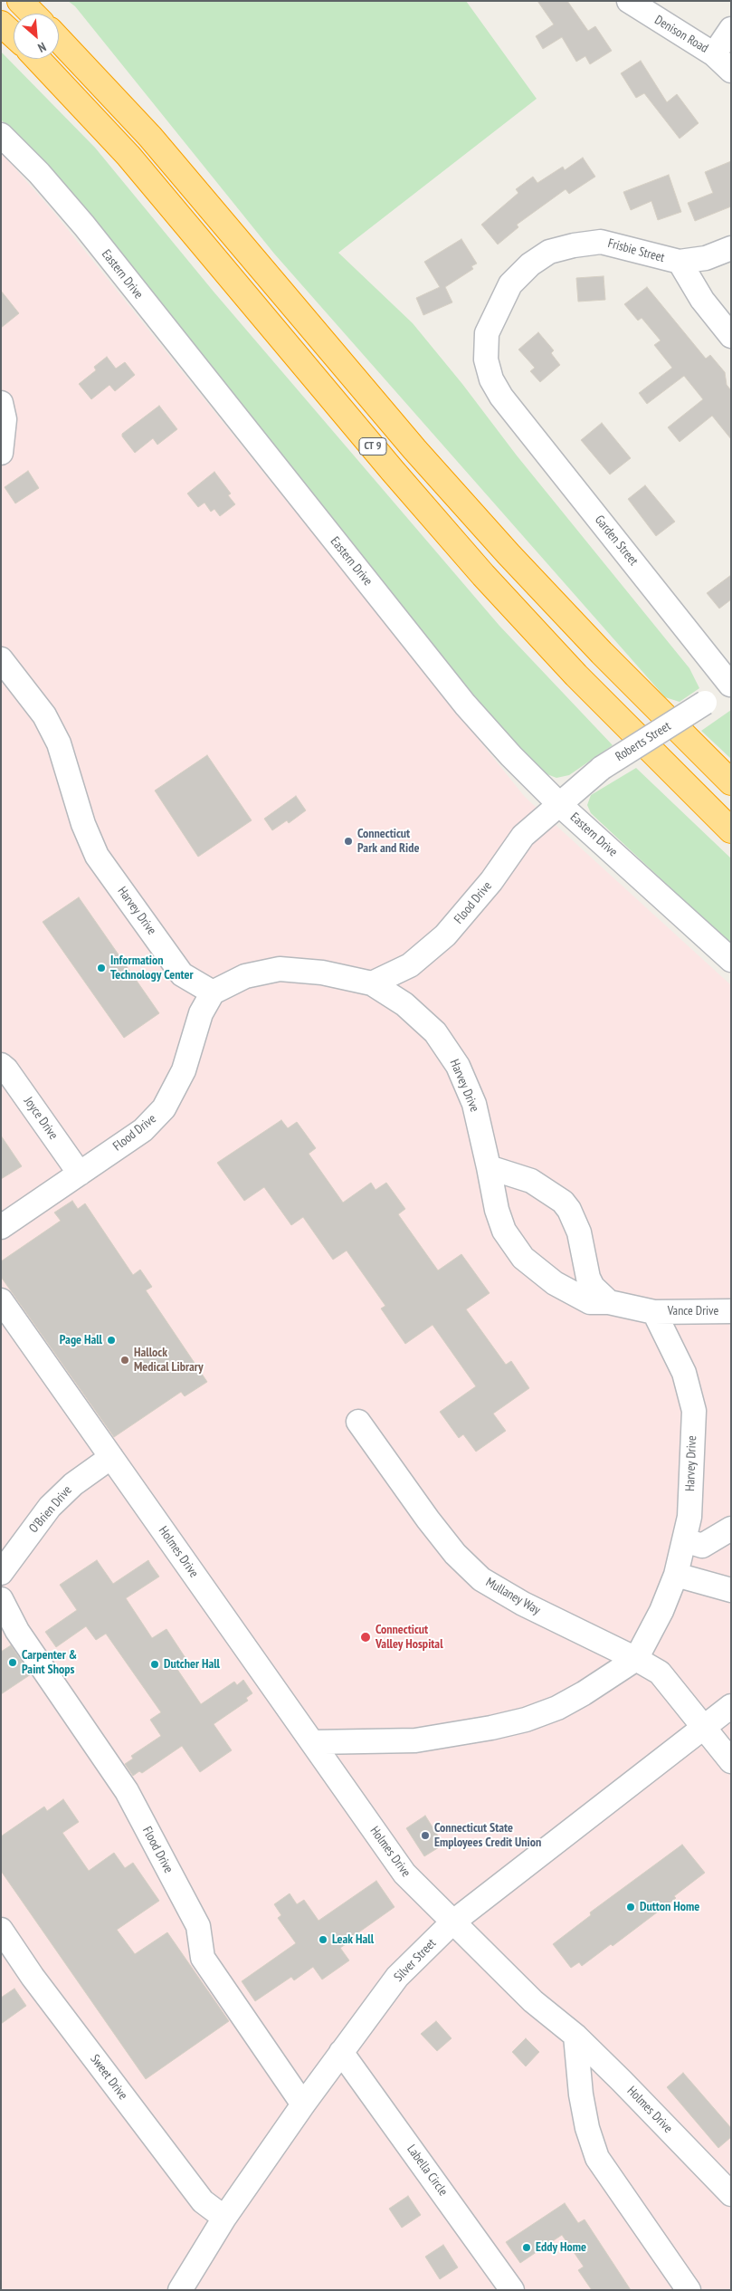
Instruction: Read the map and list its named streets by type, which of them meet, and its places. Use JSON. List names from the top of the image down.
{
  "streets": {
    "highway": ["CT 9"],
    "street": [
      "Denison Road",
      "Frisbie Street",
      "Eastern Drive",
      "Garden Street",
      "Roberts Street",
      "Flood Drive",
      "Harvey Drive",
      "Joyce Drive",
      "Vance Drive",
      "O'Brien Drive",
      "Holmes Drive",
      "Mullaney Way",
      "Silver Street",
      "Sweet Drive",
      "Labella Circle"
    ]
  },
  "crossings": [
    ["Frisbie Street", "Garden Street"],
    ["Eastern Drive", "Roberts Street"],
    ["Eastern Drive", "Flood Drive"],
    ["Garden Street", "Roberts Street"],
    ["Roberts Street", "Flood Drive"],
    ["Flood Drive", "Harvey Drive"],
    ["Flood Drive", "Joyce Drive"],
    ["Flood Drive", "Silver Street"],
    ["Harvey Drive", "Vance Drive"],
    ["Harvey Drive", "Mullaney Way"],
    ["O'Brien Drive", "Holmes Drive"],
    ["Holmes Drive", "Silver Street"],
    ["Mullaney Way", "Silver Street"],
    ["Silver Street", "Sweet Drive"],
    ["Silver Street", "Labella Circle"]
  ],
  "places": [
    "Connecticut Park and Ride",
    "Information Technology Center",
    "Page Hall",
    "Hallock Medical Library",
    "Connecticut Valley Hospital",
    "Carpenter & Paint Shops",
    "Dutcher Hall",
    "Connecticut State Employees Credit Union",
    "Dutton Home",
    "Leak Hall",
    "Eddy Home"
  ],
  "north": "bottom right"
}
